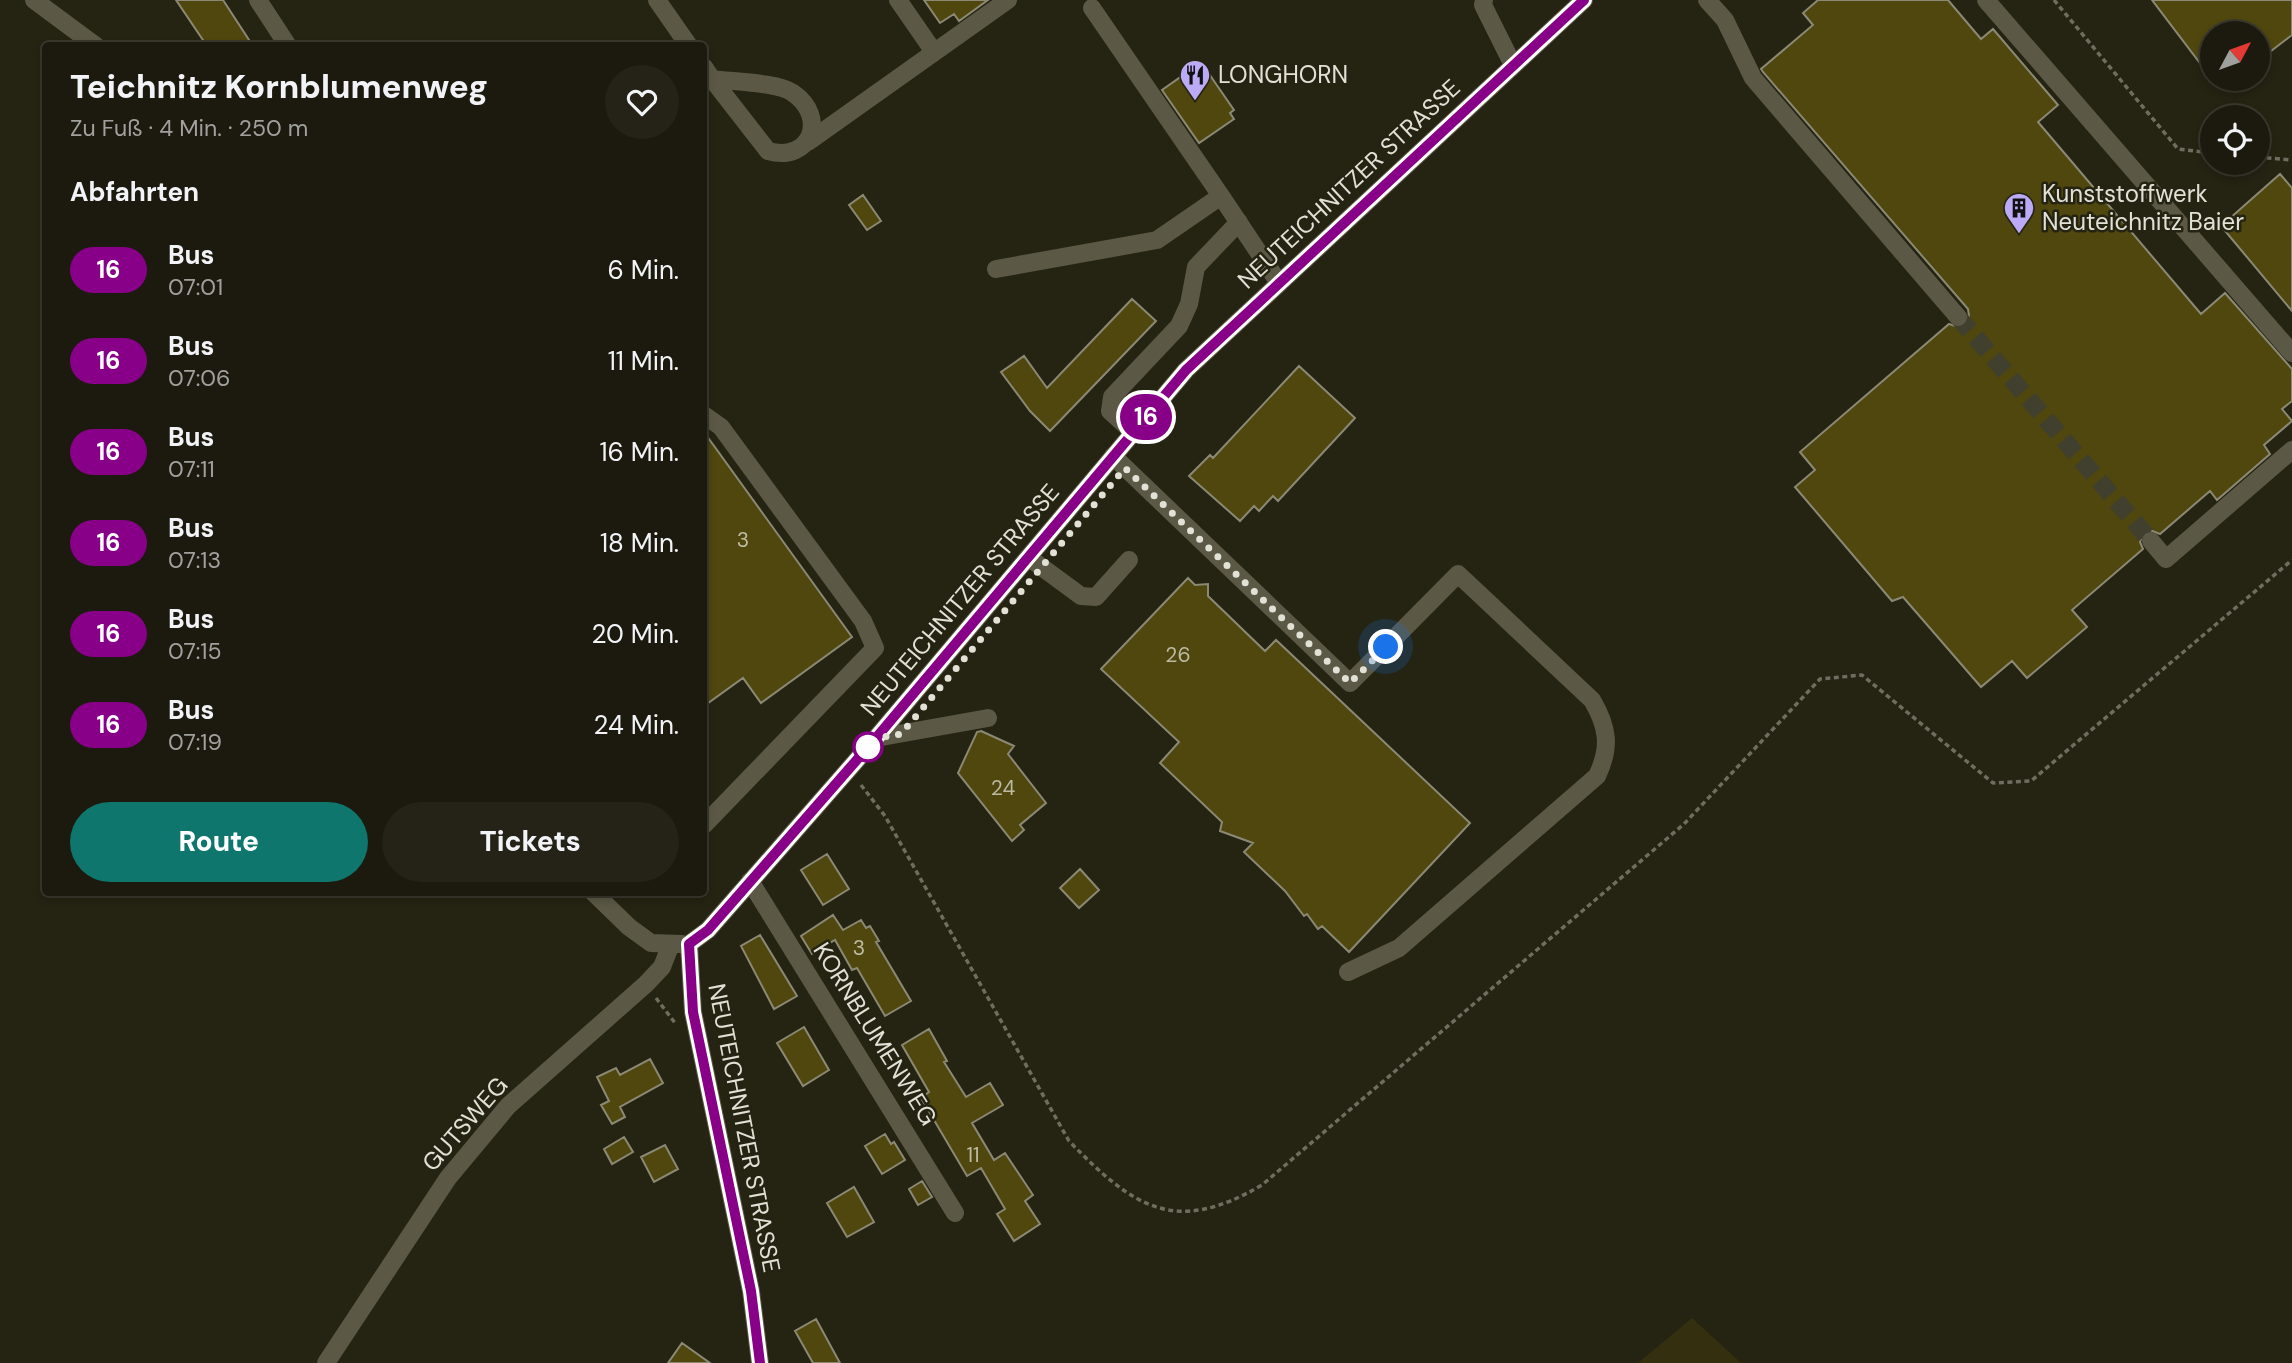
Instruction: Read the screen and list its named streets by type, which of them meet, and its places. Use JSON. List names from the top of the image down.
{
  "streets": {
    "street": ["NEUTEICHNITZER STRASSE", "KORNBLUMENWEG", "GUTSWEG"]
  },
  "crossings": [
    ["NEUTEICHNITZER STRASSE", "KORNBLUMENWEG"]
  ],
  "places": {
    "restaurant": ["LONGHORN"],
    "building": ["Kunststoffwerk Neuteichnitz Baier"]
  },
  "lines": ["bus line 16"],
  "house_numbers": [
    "3",
    "26",
    "24",
    "3",
    "11"
  ],
  "north": "top right",
  "page": {
    "on_map": "16",
    "heading": [
      ["Teichnitz Kornblumenweg", "Zu Fuß · 4 Min. · 250 m"],
      "Abfahrten"
    ],
    "list": [
      {
        "mark": "16",
        "name": "Bus",
        "note": "07:01",
        "value": "6 Min."
      },
      {
        "mark": "16",
        "name": "Bus",
        "note": "07:06",
        "value": "11 Min."
      },
      {
        "mark": "16",
        "name": "Bus",
        "note": "07:11",
        "value": "16 Min."
      },
      {
        "mark": "16",
        "name": "Bus",
        "note": "07:13",
        "value": "18 Min."
      },
      {
        "mark": "16",
        "name": "Bus",
        "note": "07:15",
        "value": "20 Min."
      },
      {
        "mark": "16",
        "name": "Bus",
        "note": "07:19",
        "value": "24 Min."
      }
    ],
    "buttons": ["Route", "Tickets"]
  }
}
